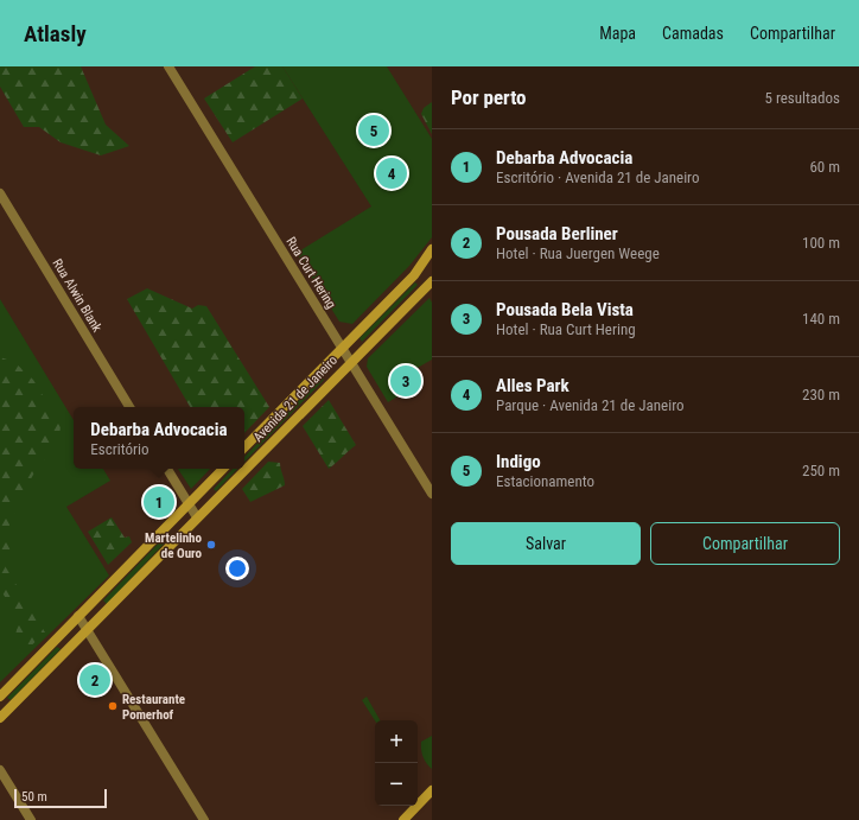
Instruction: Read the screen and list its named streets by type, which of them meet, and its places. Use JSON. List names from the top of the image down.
{
  "streets": {
    "main road": ["Avenida 21 de Janeiro"],
    "street": ["Rua Curt Hering", "Rua Alwin Blank"]
  },
  "crossings": [
    ["Rua Curt Hering", "Avenida 21 de Janeiro"]
  ],
  "places": ["Martelinho de Ouro", "Restaurante Pomerhof"],
  "scale_bar": "50 m",
  "page": {
    "header": "Atlasly",
    "nav": ["Mapa", "Camadas", "Compartilhar"],
    "heading": ["Por perto", "5 resultados"],
    "pins": [
      "5",
      "4",
      "3",
      "1",
      "2"
    ],
    "list": [
      {
        "mark": "1",
        "name": "Debarba Advocacia",
        "note": "Escritório · Avenida 21 de Janeiro",
        "value": "60 m"
      },
      {
        "mark": "2",
        "name": "Pousada Berliner",
        "note": "Hotel · Rua Juergen Weege",
        "value": "100 m"
      },
      {
        "mark": "3",
        "name": "Pousada Bela Vista",
        "note": "Hotel · Rua Curt Hering",
        "value": "140 m"
      },
      {
        "mark": "4",
        "name": "Alles Park",
        "note": "Parque · Avenida 21 de Janeiro",
        "value": "230 m"
      },
      {
        "mark": "5",
        "name": "Indigo",
        "note": "Estacionamento",
        "value": "250 m"
      }
    ],
    "popup": ["Debarba Advocacia", "Escritório"],
    "buttons": ["Salvar", "Compartilhar"],
    "map_buttons": ["+", "−"],
    "scale": "50 m"
  }
}
